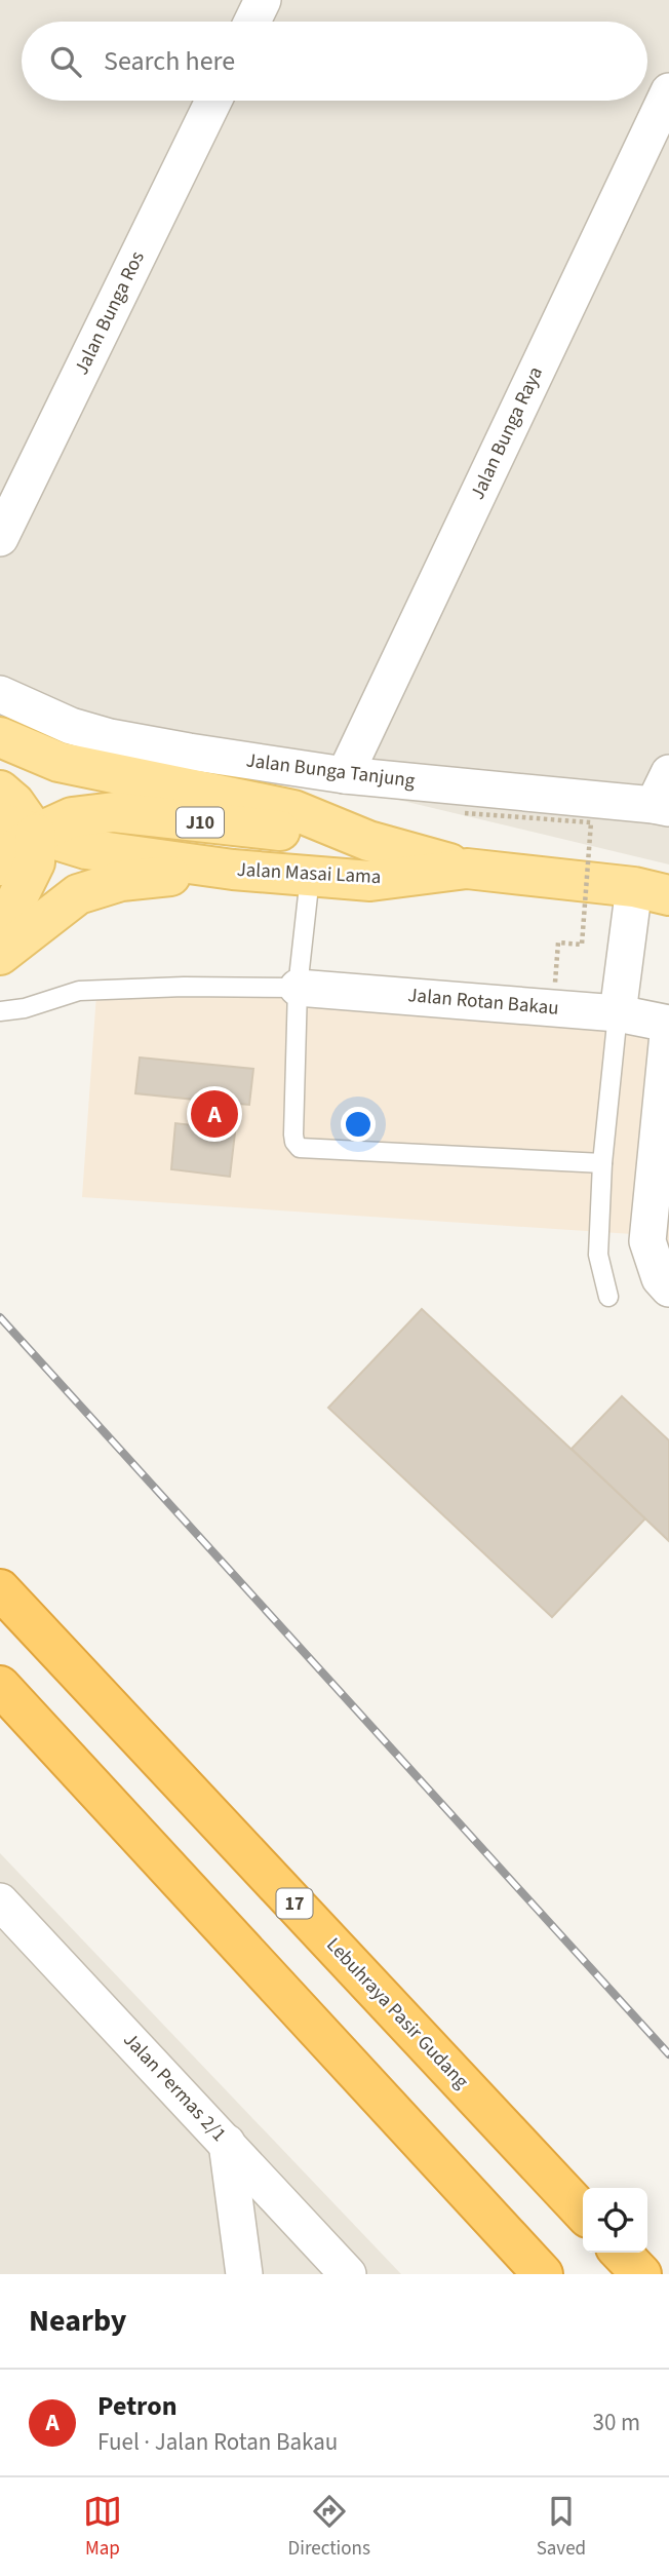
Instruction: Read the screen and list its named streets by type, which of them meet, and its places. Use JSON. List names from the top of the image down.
{
  "streets": {
    "highway": ["17", "Lebuhraya Pasir Gudang"],
    "main road": ["J10", "Jalan Masai Lama"],
    "street": [
      "Jalan Bunga Ros",
      "Jalan Bunga Raya",
      "Jalan Bunga Tanjung",
      "Jalan Rotan Bakau",
      "Jalan Permas 2/1"
    ]
  },
  "crossings": [
    ["Jalan Bunga Raya", "Jalan Bunga Tanjung"]
  ],
  "page": {
    "search": "Search here",
    "pins": "A",
    "heading": "Nearby",
    "list": [
      {
        "mark": "A",
        "name": "Petron",
        "note": "Fuel · Jalan Rotan Bakau",
        "value": "30 m"
      }
    ],
    "nav": ["Map", "Directions", "Saved"]
  }
}
